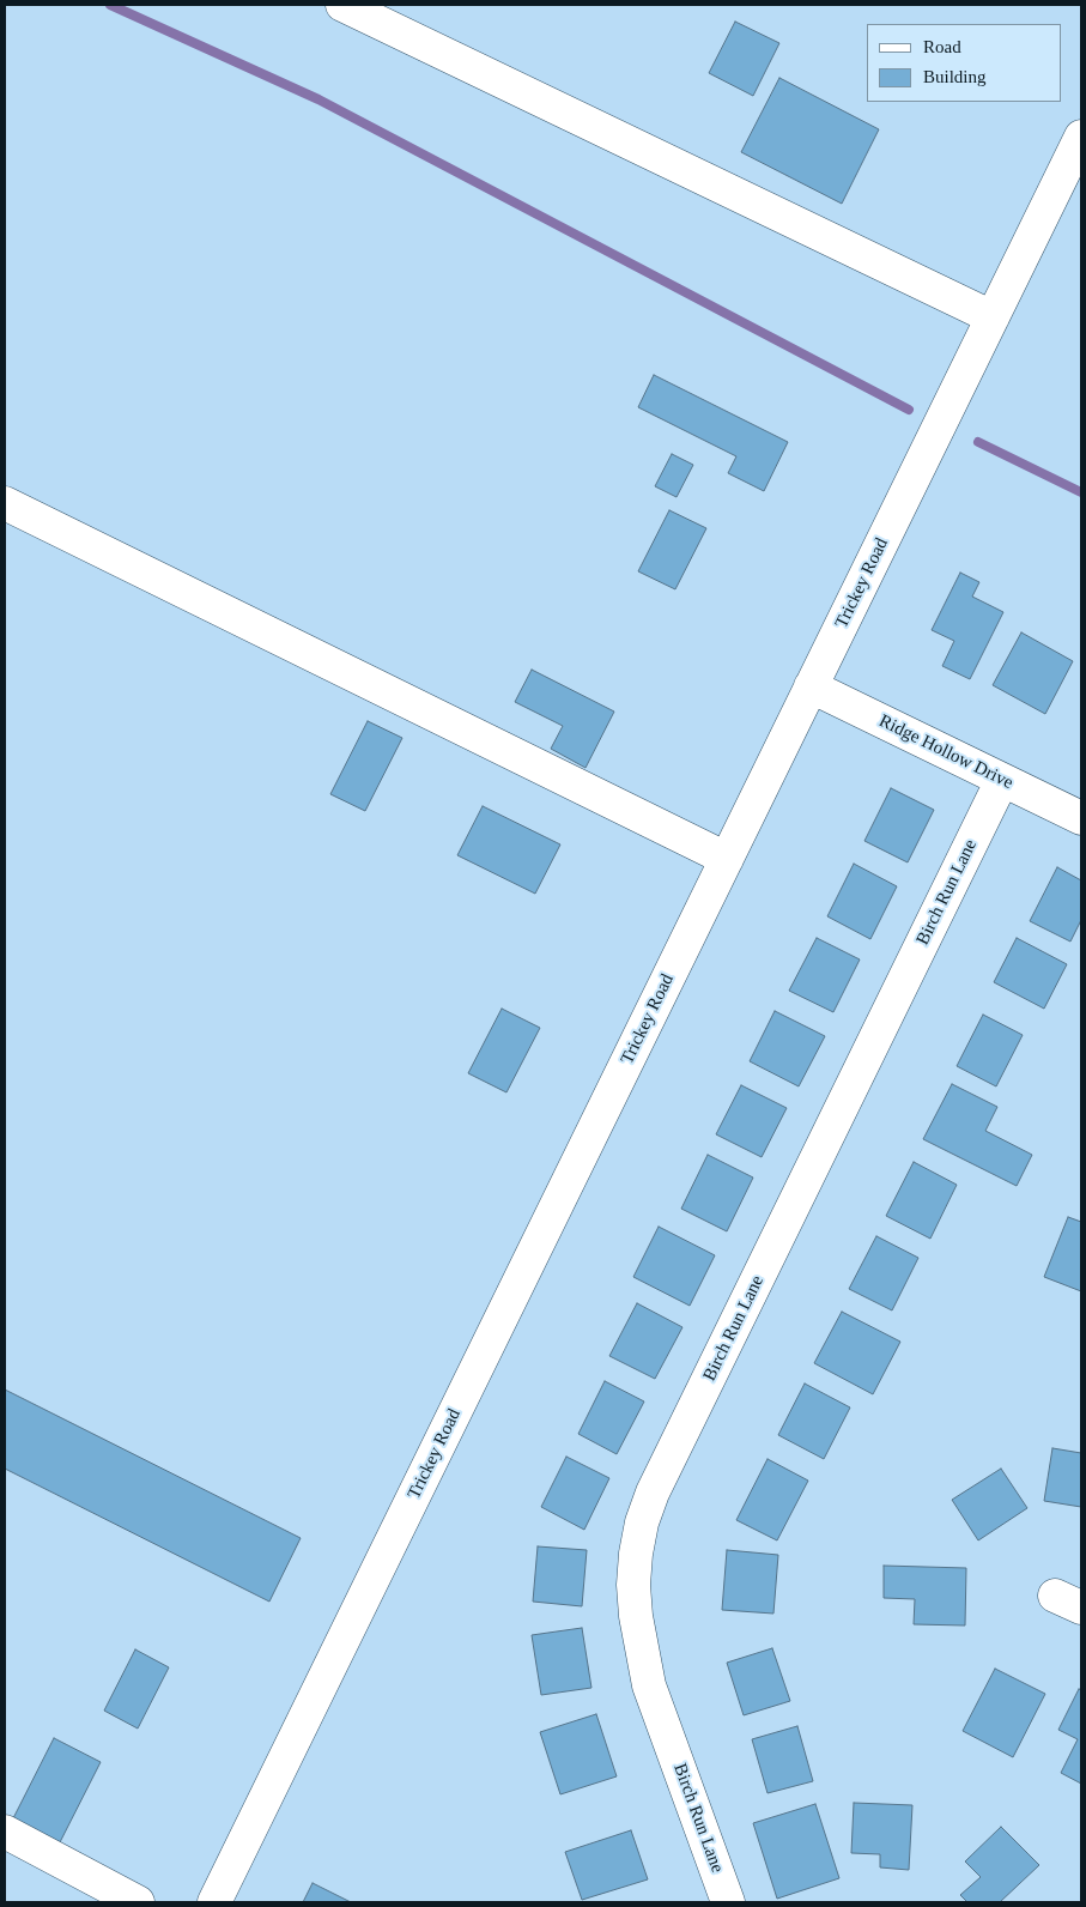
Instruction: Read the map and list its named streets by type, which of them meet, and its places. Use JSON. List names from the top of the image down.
{
  "streets": {
    "street": ["Trickey Road", "Ridge Hollow Drive", "Birch Run Lane"]
  },
  "crossings": [
    ["Trickey Road", "Ridge Hollow Drive"],
    ["Ridge Hollow Drive", "Birch Run Lane"]
  ],
  "legend": ["Road", "Building"]
}
